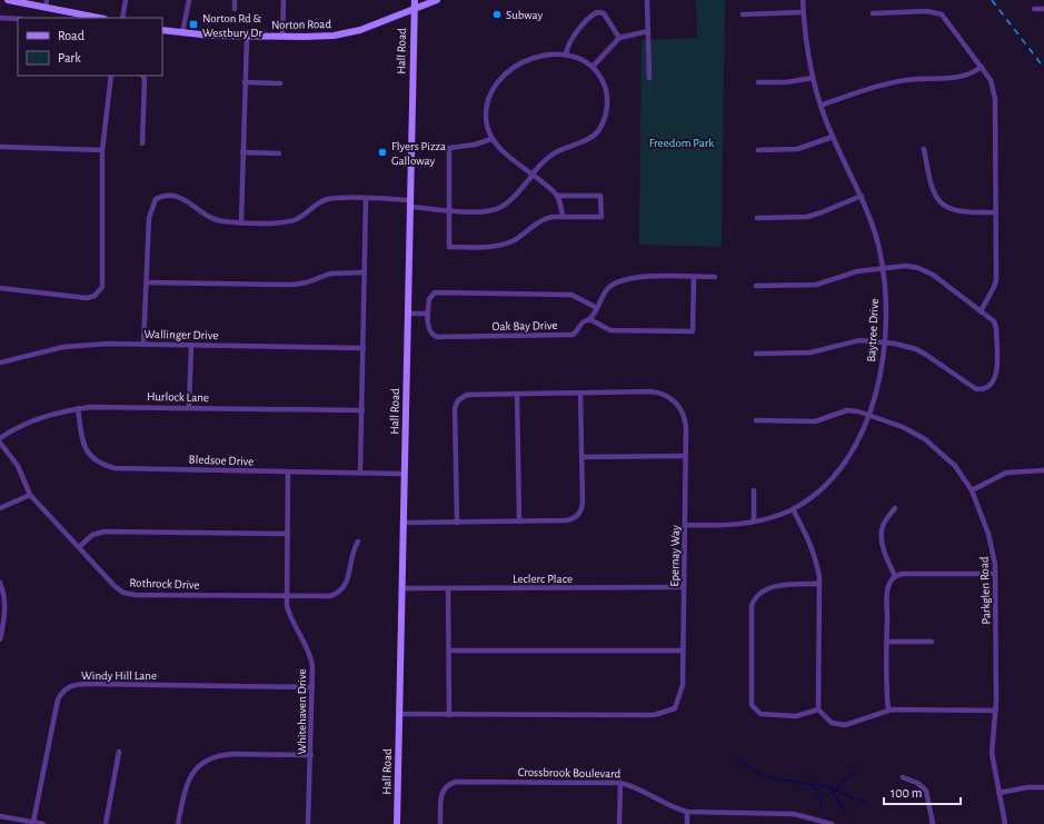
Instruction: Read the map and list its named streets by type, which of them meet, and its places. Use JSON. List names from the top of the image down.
{
  "streets": {
    "street": [
      "Norton Road",
      "Hall Road",
      "Oak Bay Drive",
      "Baytree Drive",
      "Wallinger Drive",
      "Hurlock Lane",
      "Bledsoe Drive",
      "Epernay Way",
      "Leclerc Place",
      "Rothrock Drive",
      "Parkglen Road",
      "Windy Hill Lane",
      "Whitehaven Drive",
      "Crossbrook Boulevard"
    ]
  },
  "crossings": [
    ["Norton Road", "Hall Road"],
    ["Hall Road", "Bledsoe Drive"],
    ["Hall Road", "Leclerc Place"],
    ["Baytree Drive", "Epernay Way"],
    ["Baytree Drive", "Parkglen Road"],
    ["Hurlock Lane", "Bledsoe Drive"],
    ["Bledsoe Drive", "Whitehaven Drive"],
    ["Epernay Way", "Leclerc Place"],
    ["Rothrock Drive", "Whitehaven Drive"],
    ["Windy Hill Lane", "Whitehaven Drive"]
  ],
  "parks": ["Freedom Park"],
  "places": {
    "other": ["Subway", "Flyers Pizza Galloway"],
    "transit": ["Norton Rd & Westbury Dr"]
  },
  "legend": ["Road", "Park"],
  "scale_bar": "100 m"
}
